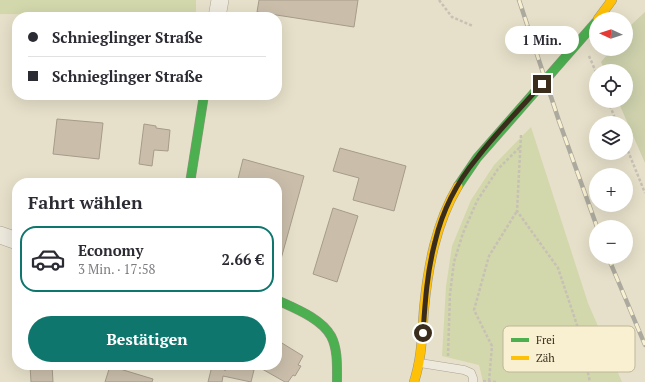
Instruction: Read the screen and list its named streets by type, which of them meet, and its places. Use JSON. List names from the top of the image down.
{
  "legend": ["Frei", "Zäh"],
  "north": "left",
  "page": {
    "map_buttons": ["+", "−"],
    "banner": ["Schnieglinger Straße", "Schnieglinger Straße"],
    "bubble": "1 Min.",
    "heading": "Fahrt wählen",
    "list": [
      {
        "name": "Economy",
        "note": "3 Min. · 17:58",
        "value": "2.66 €"
      }
    ],
    "buttons": "Bestätigen"
  }
}
